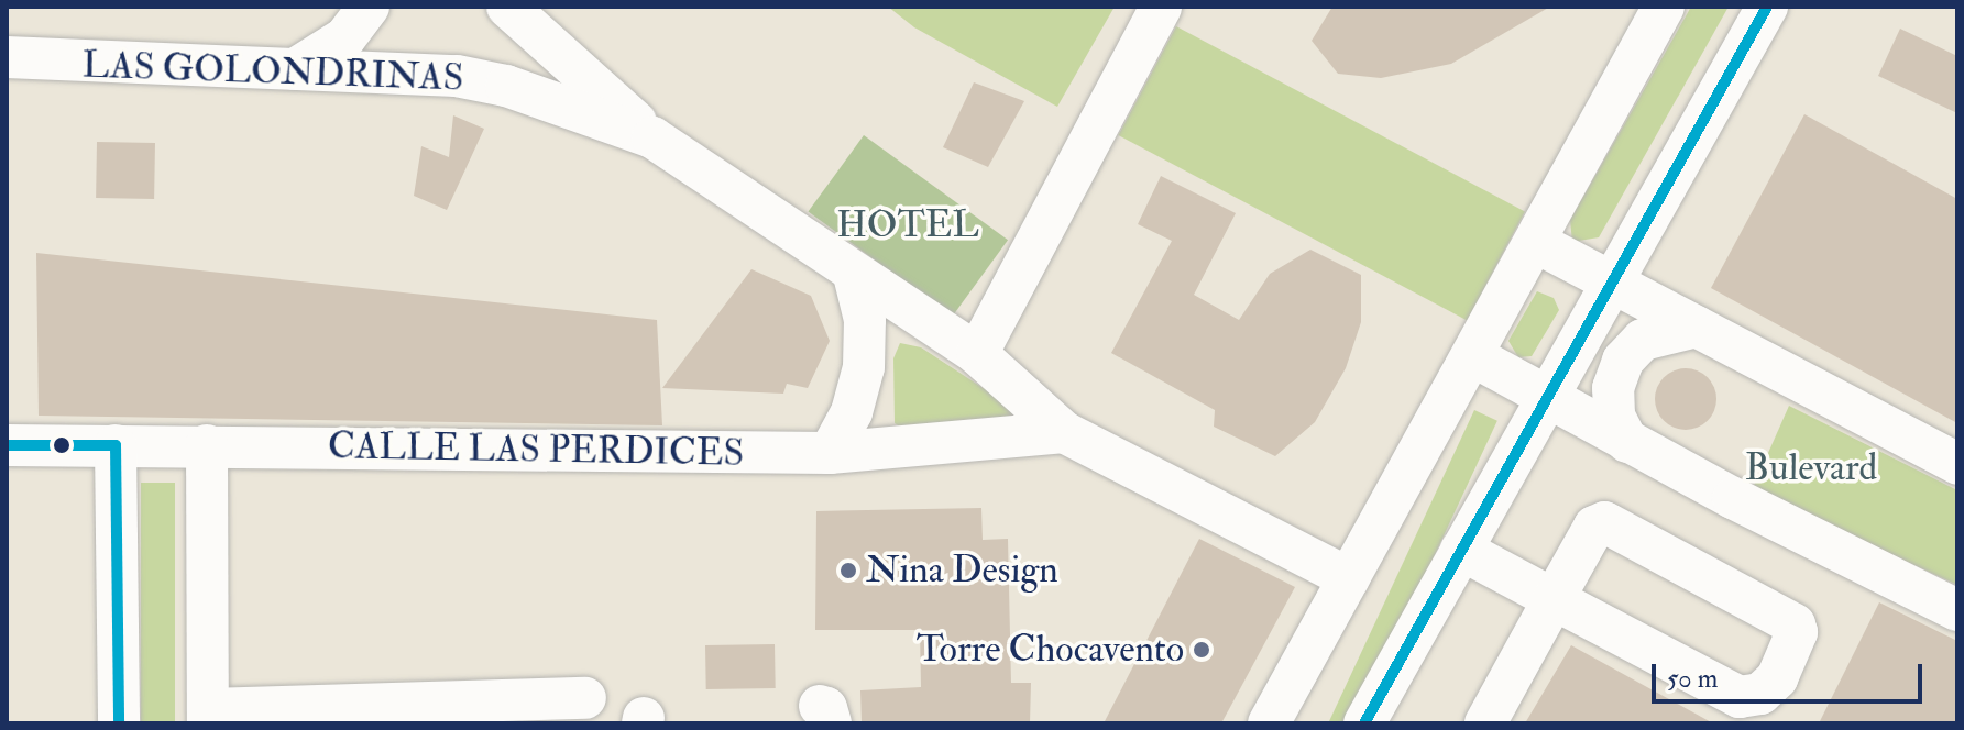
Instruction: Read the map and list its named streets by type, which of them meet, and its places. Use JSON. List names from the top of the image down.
{
  "streets": {
    "street": ["LAS GOLONDRINAS", "CALLE LAS PERDICES"]
  },
  "crossings": [
    ["LAS GOLONDRINAS", "CALLE LAS PERDICES"]
  ],
  "parks": ["HOTEL", "Bulevard"],
  "places": ["Nina Design", "Torre Chocavento"],
  "scale_bar": "50 m"
}
